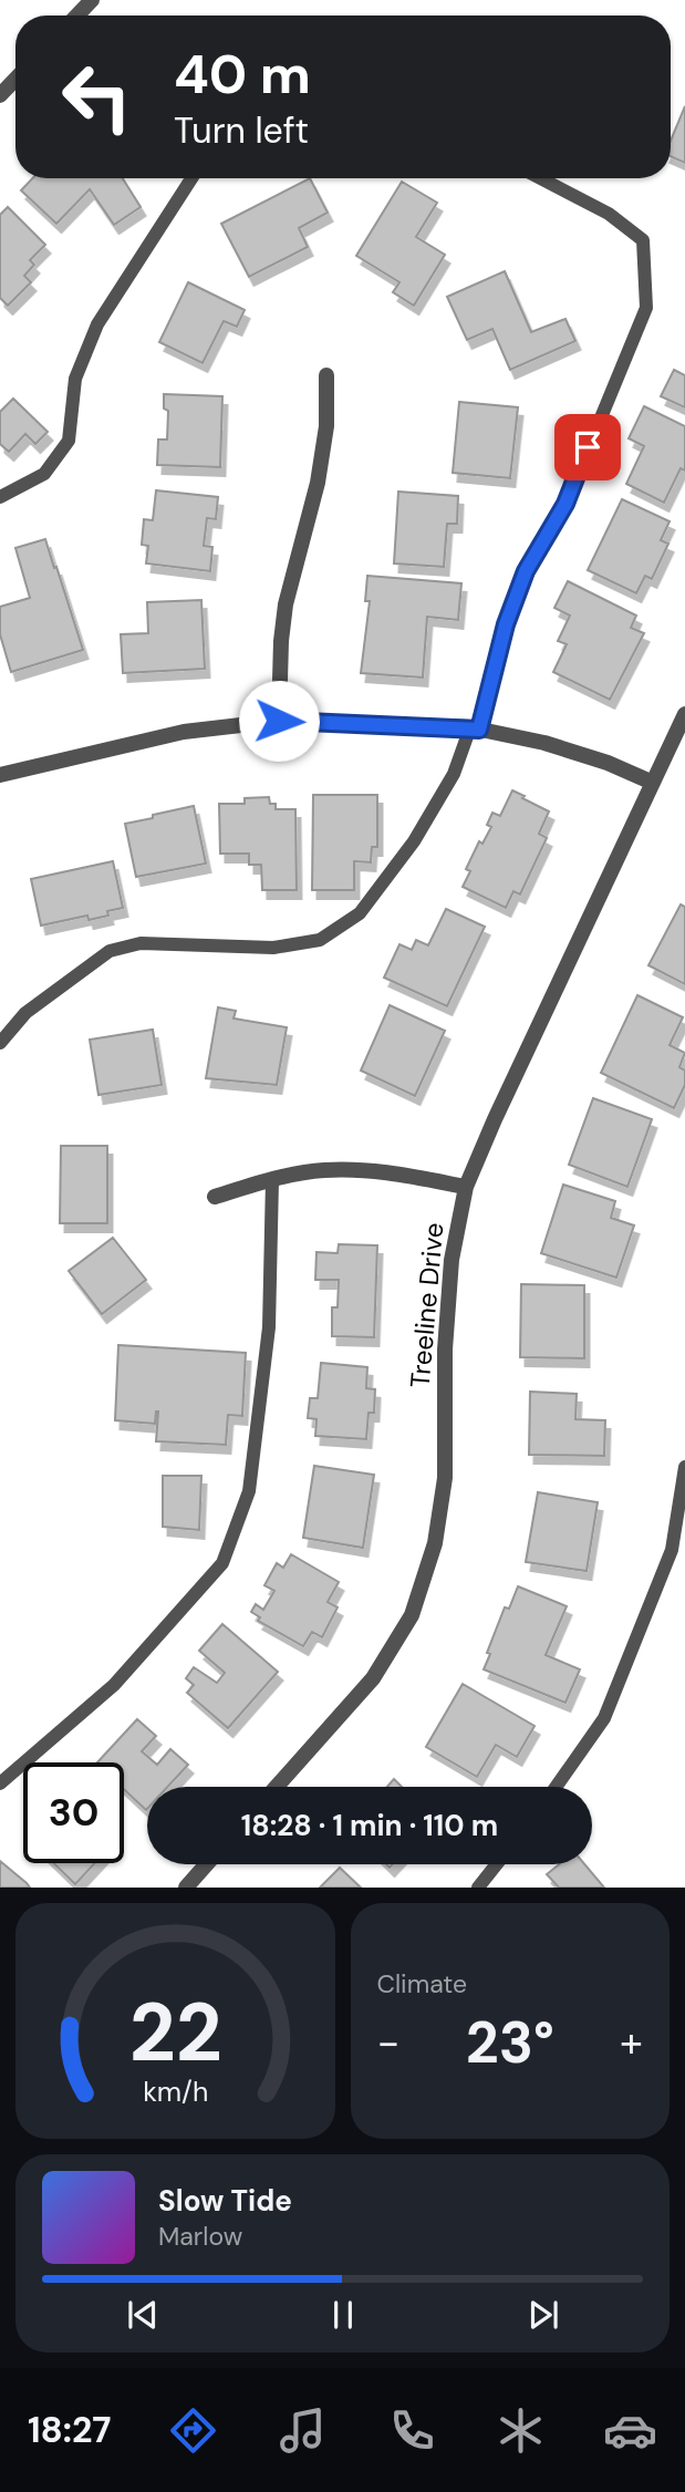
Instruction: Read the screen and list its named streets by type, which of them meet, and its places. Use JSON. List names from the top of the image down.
{
  "streets": {
    "street": ["Treeline Drive"]
  },
  "page": {
    "turn": ["40 m", "Turn left"],
    "limit": "30",
    "trip": "18:28 · 1 min · 110 m",
    "tile": "Climate",
    "heat": ["−", "23°", "+"],
    "song": ["Slow Tide", "Marlow"],
    "tabs": "18:27",
    "gauge": ["22", "km/h"]
  }
}
